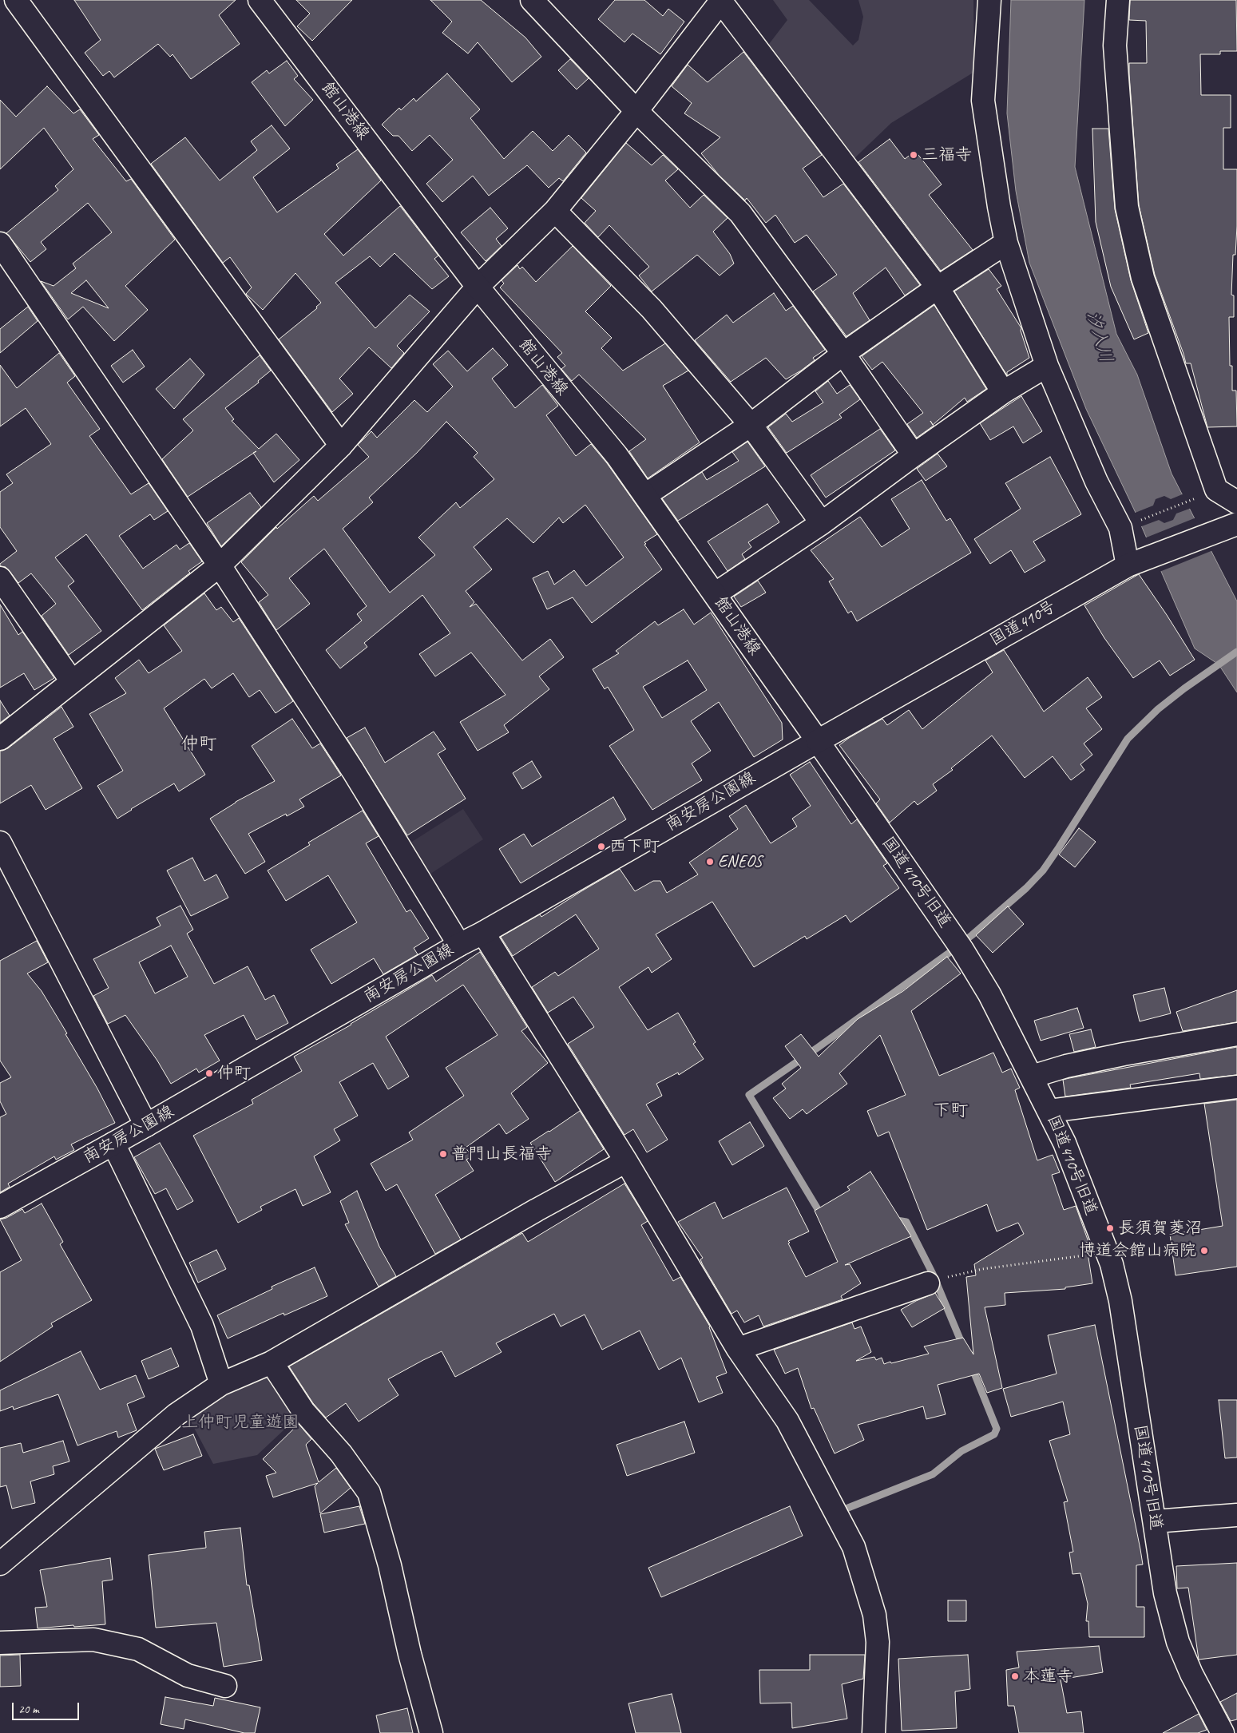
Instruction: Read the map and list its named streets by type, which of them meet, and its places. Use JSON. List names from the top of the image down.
{
  "streets": {
    "main road": [
      "館山港線",
      "国道410号",
      "南安房公園線",
      "国道410号旧道"
    ]
  },
  "crossings": [
    ["館山港線", "国道410号"],
    ["館山港線", "南安房公園線"],
    ["館山港線", "国道410号旧道"],
    ["国道410号", "南安房公園線"],
    ["国道410号", "国道410号旧道"],
    ["南安房公園線", "国道410号旧道"]
  ],
  "districts": ["仲町", "下町"],
  "water": ["汐入川"],
  "parks": ["上仲町児童遊園"],
  "places": [
    "三福寺",
    "西下町",
    "ENEOS",
    "仲町",
    "普門山長福寺",
    "長須賀菱沼",
    "博道会館山病院",
    "本蓮寺"
  ],
  "scale_bar": "20 m"
}
